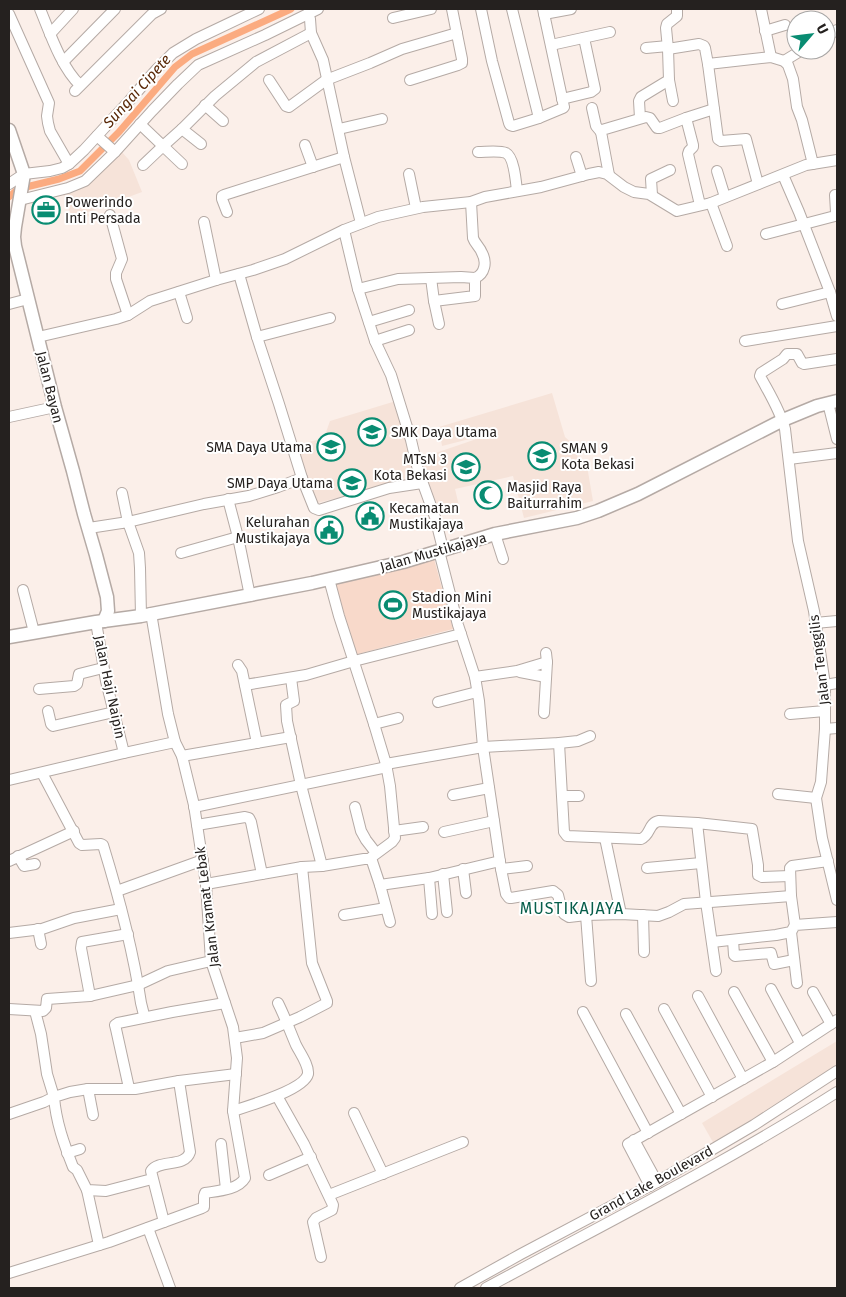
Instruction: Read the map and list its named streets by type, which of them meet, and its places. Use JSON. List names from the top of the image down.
{
  "streets": {
    "main road": ["Jalan Bayan", "Jalan Mustikajaya"],
    "street": [
      "Jalan Tenggilis",
      "Jalan Haji Naipin",
      "Jalan Kramat Lebak",
      "Grand Lake Boulevard"
    ]
  },
  "crossings": [
    ["Jalan Bayan", "Jalan Mustikajaya"],
    ["Jalan Bayan", "Jalan Haji Naipin"],
    ["Jalan Mustikajaya", "Jalan Tenggilis"],
    ["Jalan Mustikajaya", "Jalan Haji Naipin"],
    ["Jalan Mustikajaya", "Jalan Kramat Lebak"]
  ],
  "districts": ["MUSTIKAJAYA"],
  "water": ["Sungai Cipete"],
  "places": {
    "office": ["Powerindo Inti Persada"],
    "school or university": [
      "SMK Daya Utama",
      "SMA Daya Utama",
      "SMAN 9 Kota Bekasi",
      "MTsN 3 Kota Bekasi",
      "SMP Daya Utama"
    ],
    "mosque": ["Masjid Raya Baiturrahim"],
    "public building": ["Kecamatan Mustikajaya", "Kelurahan Mustikajaya"],
    "sports": ["Stadion Mini Mustikajaya"]
  },
  "north": "top right"
}
